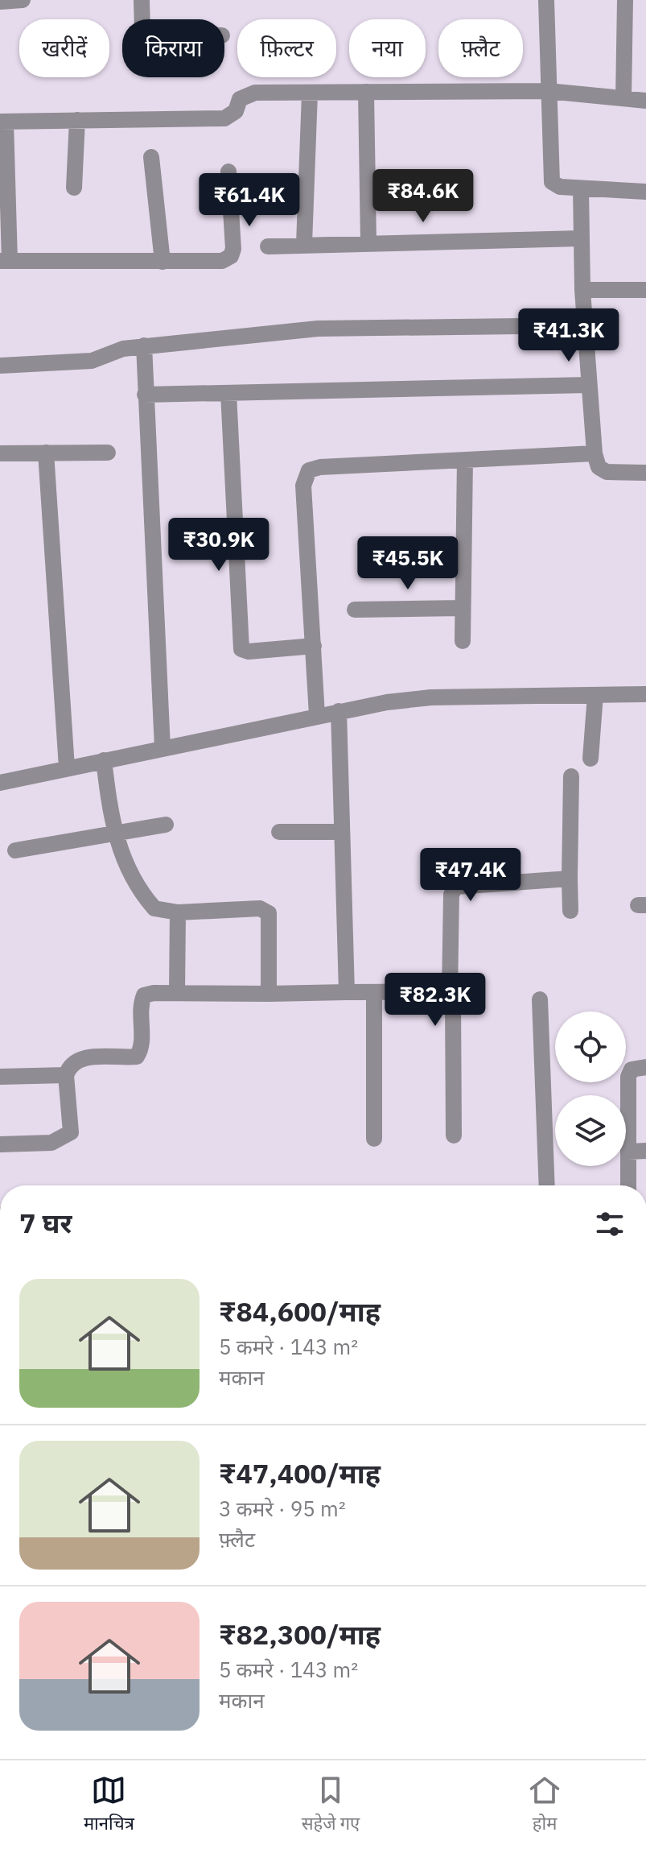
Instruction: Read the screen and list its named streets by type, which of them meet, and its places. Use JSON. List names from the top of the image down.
{
  "page": {
    "chip": [
      "खरीदें",
      "किराया",
      "फ़िल्टर",
      "नया",
      "फ़्लैट"
    ],
    "price": [
      "₹84.6K",
      "₹61.4K",
      "₹41.3K",
      "₹30.9K",
      "₹45.5K",
      "₹47.4K",
      "₹82.3K"
    ],
    "heading": "7 घर",
    "list": [
      {
        "name": "₹84,600/माह",
        "note": "5 कमरे · 143 m² · मकान"
      },
      {
        "name": "₹47,400/माह",
        "note": "3 कमरे · 95 m² · फ़्लैट"
      },
      {
        "name": "₹82,300/माह",
        "note": "5 कमरे · 143 m² · मकान"
      }
    ],
    "tabs": ["मानचित्र", "सहेजे गए", "होम"]
  }
}
